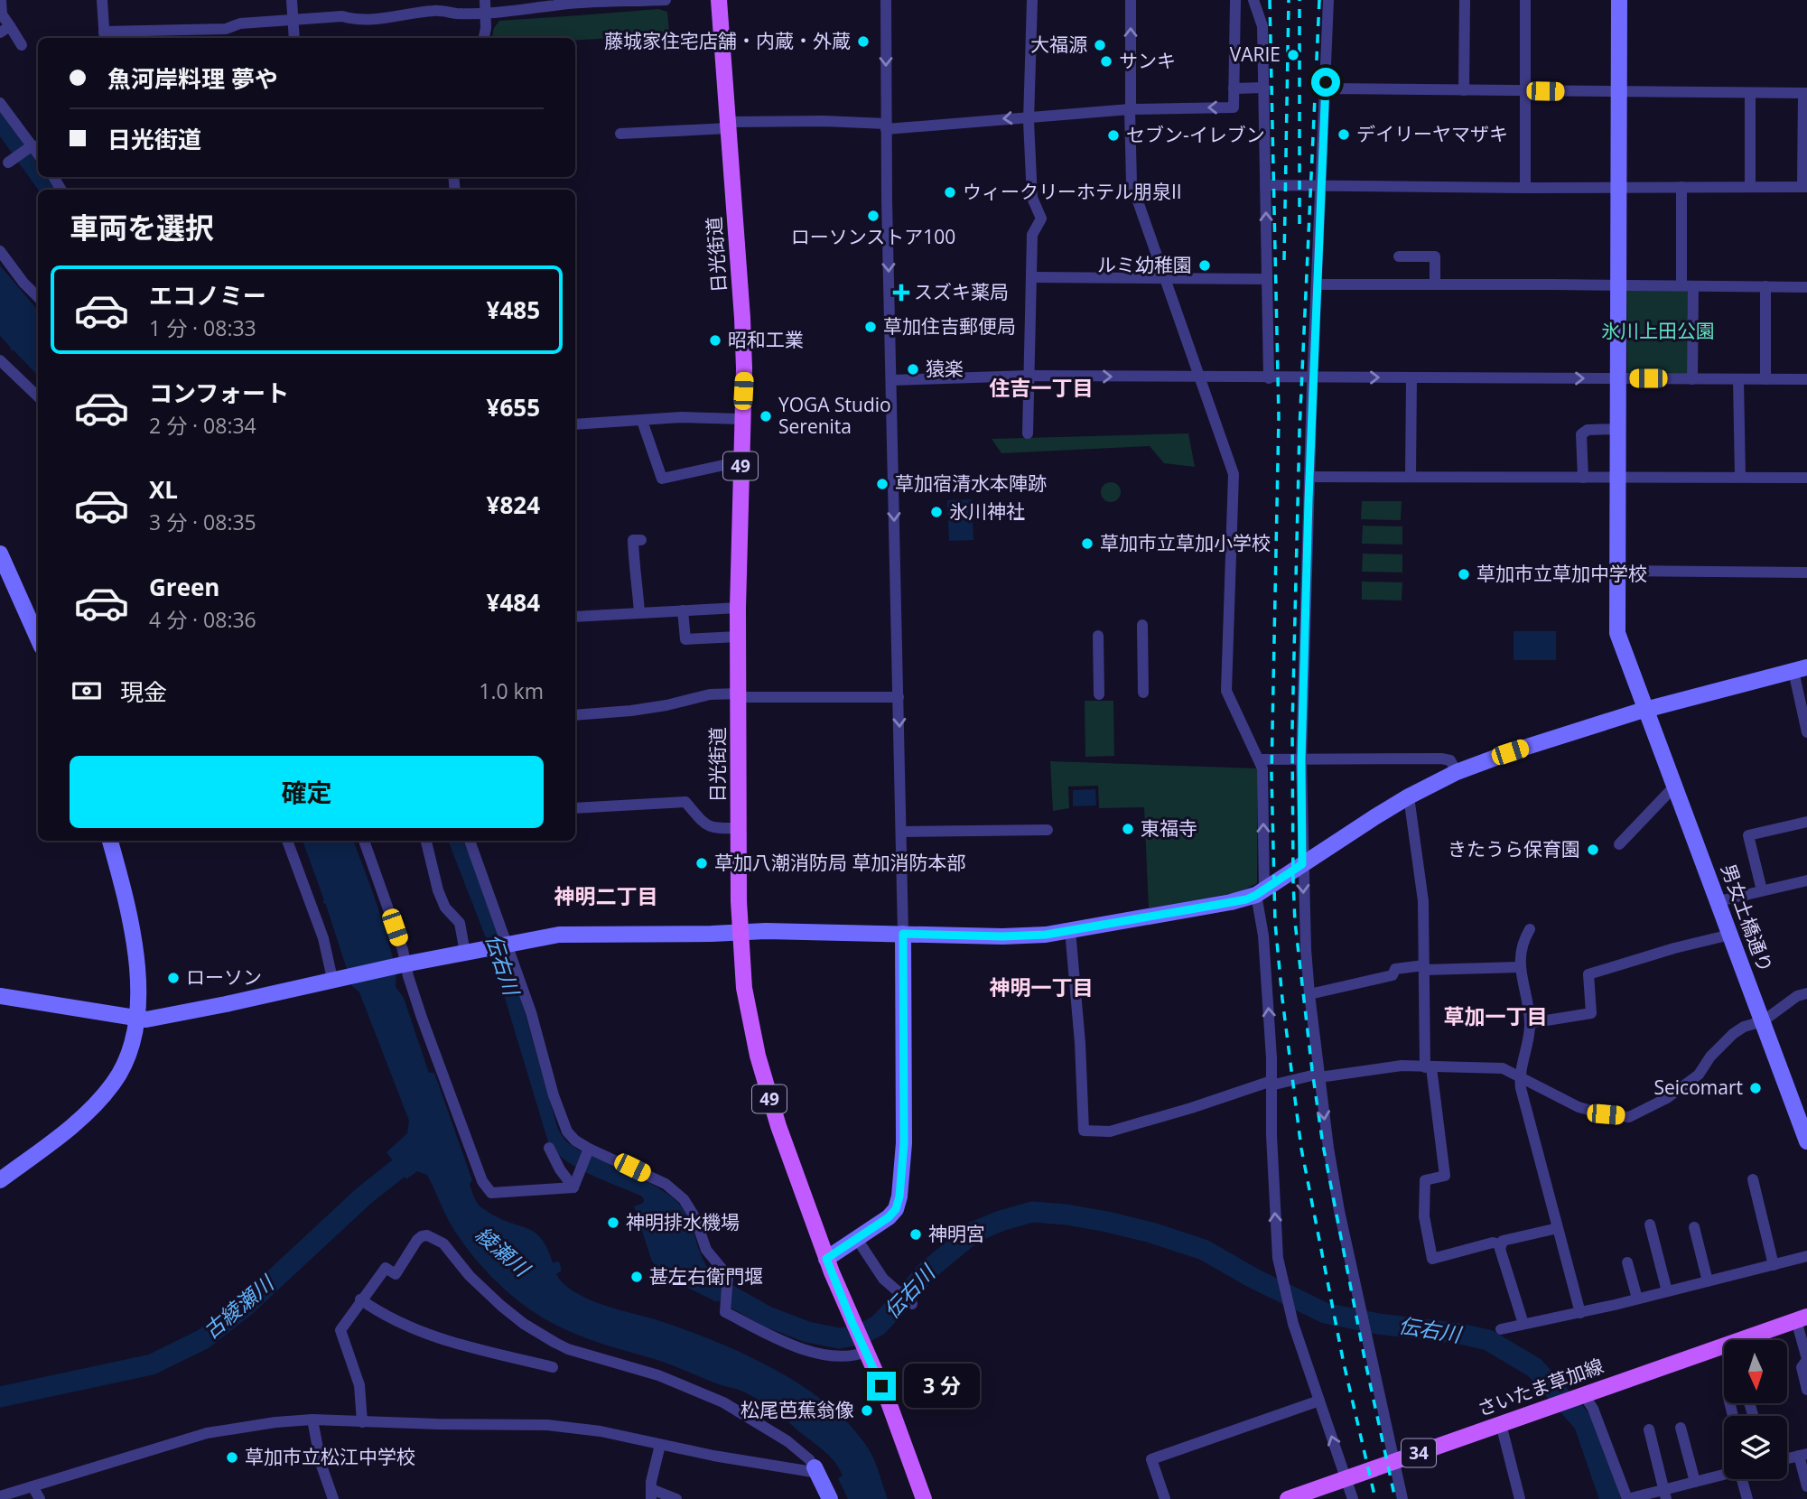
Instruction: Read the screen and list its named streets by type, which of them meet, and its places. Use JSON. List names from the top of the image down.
{
  "streets": {
    "main road": [
      "日光街道",
      "49",
      "さいたま草加線",
      "34"
    ],
    "street": ["男女土橋通り"]
  },
  "districts": [
    "住吉一丁目",
    "神明二丁目",
    "神明一丁目",
    "草加一丁目"
  ],
  "water": ["伝右川", "綾瀬川", "古綾瀬川"],
  "parks": ["氷川上田公園"],
  "places": {
    "other": [
      "藤城家住宅店舗・内蔵・外蔵",
      "大福源",
      "VARIE",
      "サンキ",
      "デイリーヤマザキ",
      "セブン-イレブン",
      "ウィークリーホテル朋泉II",
      "ローソンストア100",
      "ルミ幼稚園",
      "草加住吉郵便局",
      "昭和工業",
      "猿楽",
      "YOGA Studio Serenita",
      "草加宿清水本陣跡",
      "氷川神社",
      "草加市立草加小学校",
      "草加市立草加中学校",
      "東福寺",
      "きたうら保育園",
      "草加八潮消防局 草加消防本部",
      "ローソン",
      "Seicomart",
      "神明排水機場",
      "神明宮",
      "甚左右衛門堰",
      "松尾芭蕉翁像",
      "草加市立松江中学校"
    ],
    "health": ["スズキ薬局"]
  },
  "north": "bottom",
  "page": {
    "banner": ["魚河岸料理 夢や", "日光街道"],
    "heading": "車両を選択",
    "list": [
      {
        "name": "エコノミー",
        "note": "1 分 · 08:33",
        "value": "¥485"
      },
      {
        "name": "コンフォート",
        "note": "2 分 · 08:34",
        "value": "¥655"
      },
      {
        "name": "XL",
        "note": "3 分 · 08:35",
        "value": "¥824"
      },
      {
        "name": "Green",
        "note": "4 分 · 08:36",
        "value": "¥484"
      }
    ],
    "pay": ["現金", "1.0 km"],
    "buttons": "確定",
    "bubble": "3 分"
  }
}
